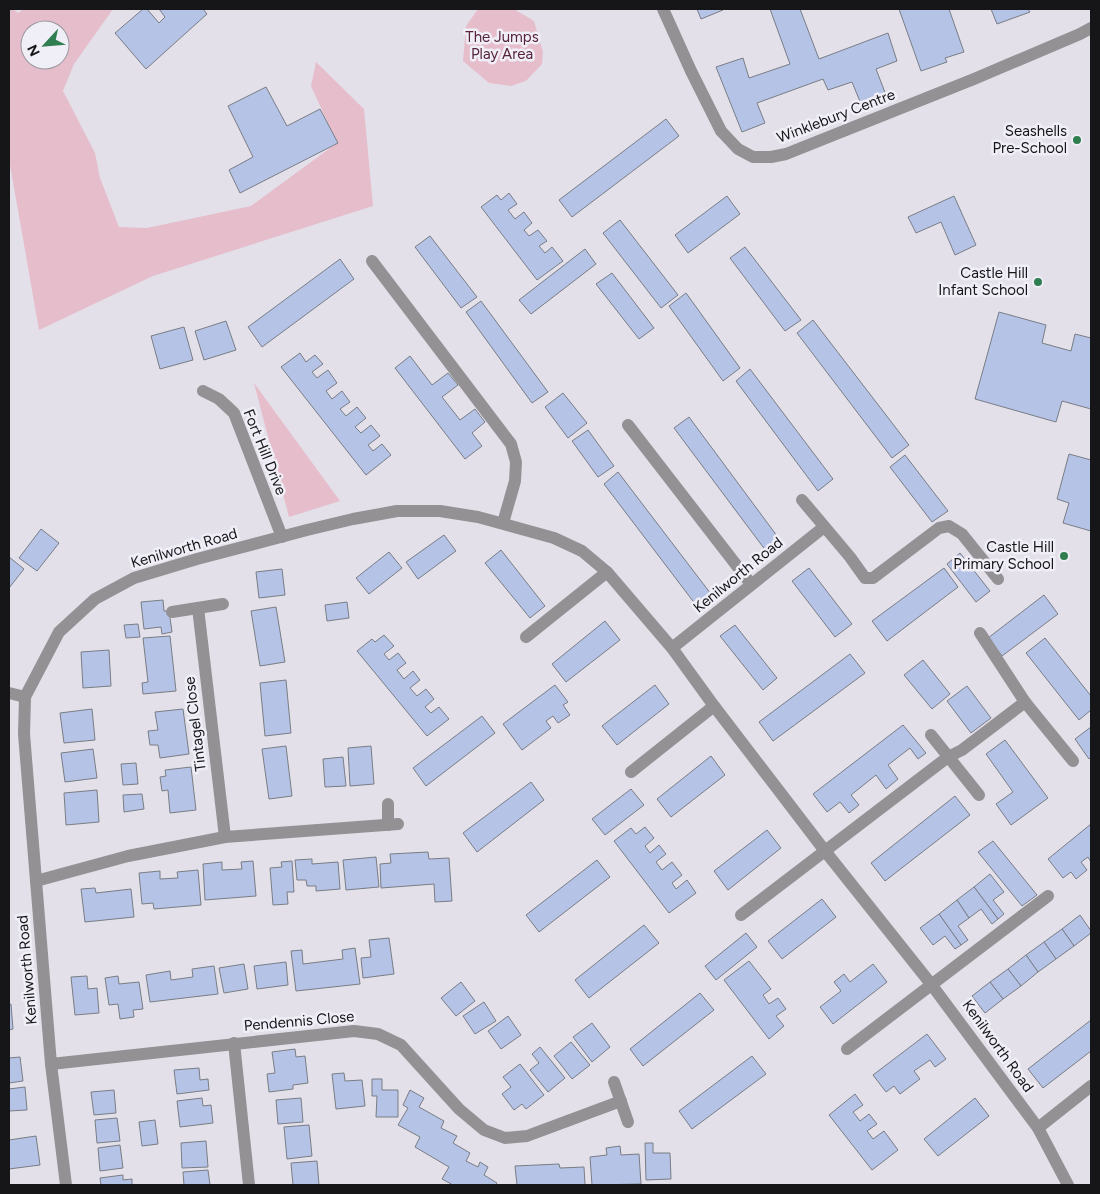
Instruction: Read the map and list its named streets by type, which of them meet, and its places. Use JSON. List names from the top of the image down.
{
  "streets": {
    "street": [
      "Winklebury Centre",
      "Fort Hill Drive",
      "Kenilworth Road",
      "Tintagel Close",
      "Pendennis Close"
    ]
  },
  "crossings": [
    ["Fort Hill Drive", "Kenilworth Road"],
    ["Kenilworth Road", "Pendennis Close"]
  ],
  "parks": ["The Jumps Play Area"],
  "places": ["Seashells Pre-School", "Castle Hill Infant School", "Castle Hill Primary School"],
  "north": "bottom left"
}
